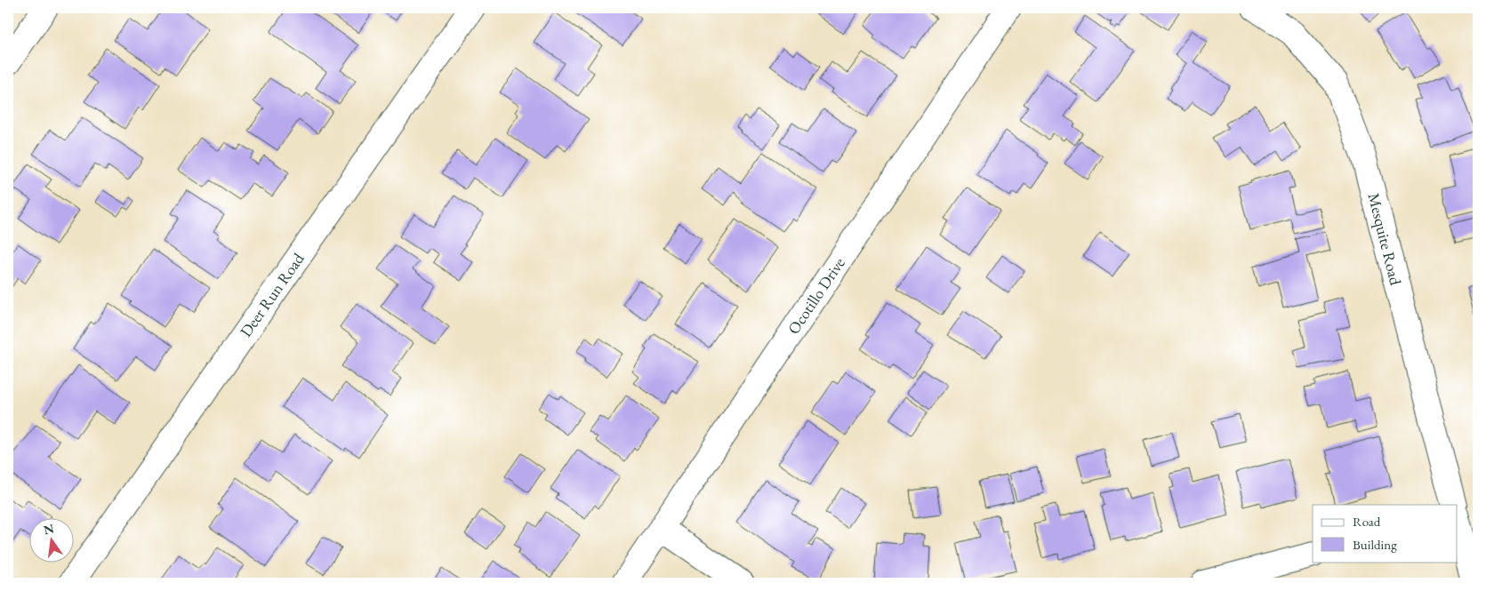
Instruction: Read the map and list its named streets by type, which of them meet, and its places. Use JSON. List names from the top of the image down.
{
  "streets": {
    "street": ["Mesquite Road", "Deer Run Road", "Ocotillo Drive"]
  },
  "legend": ["Road", "Building"],
  "north": "top"
}
